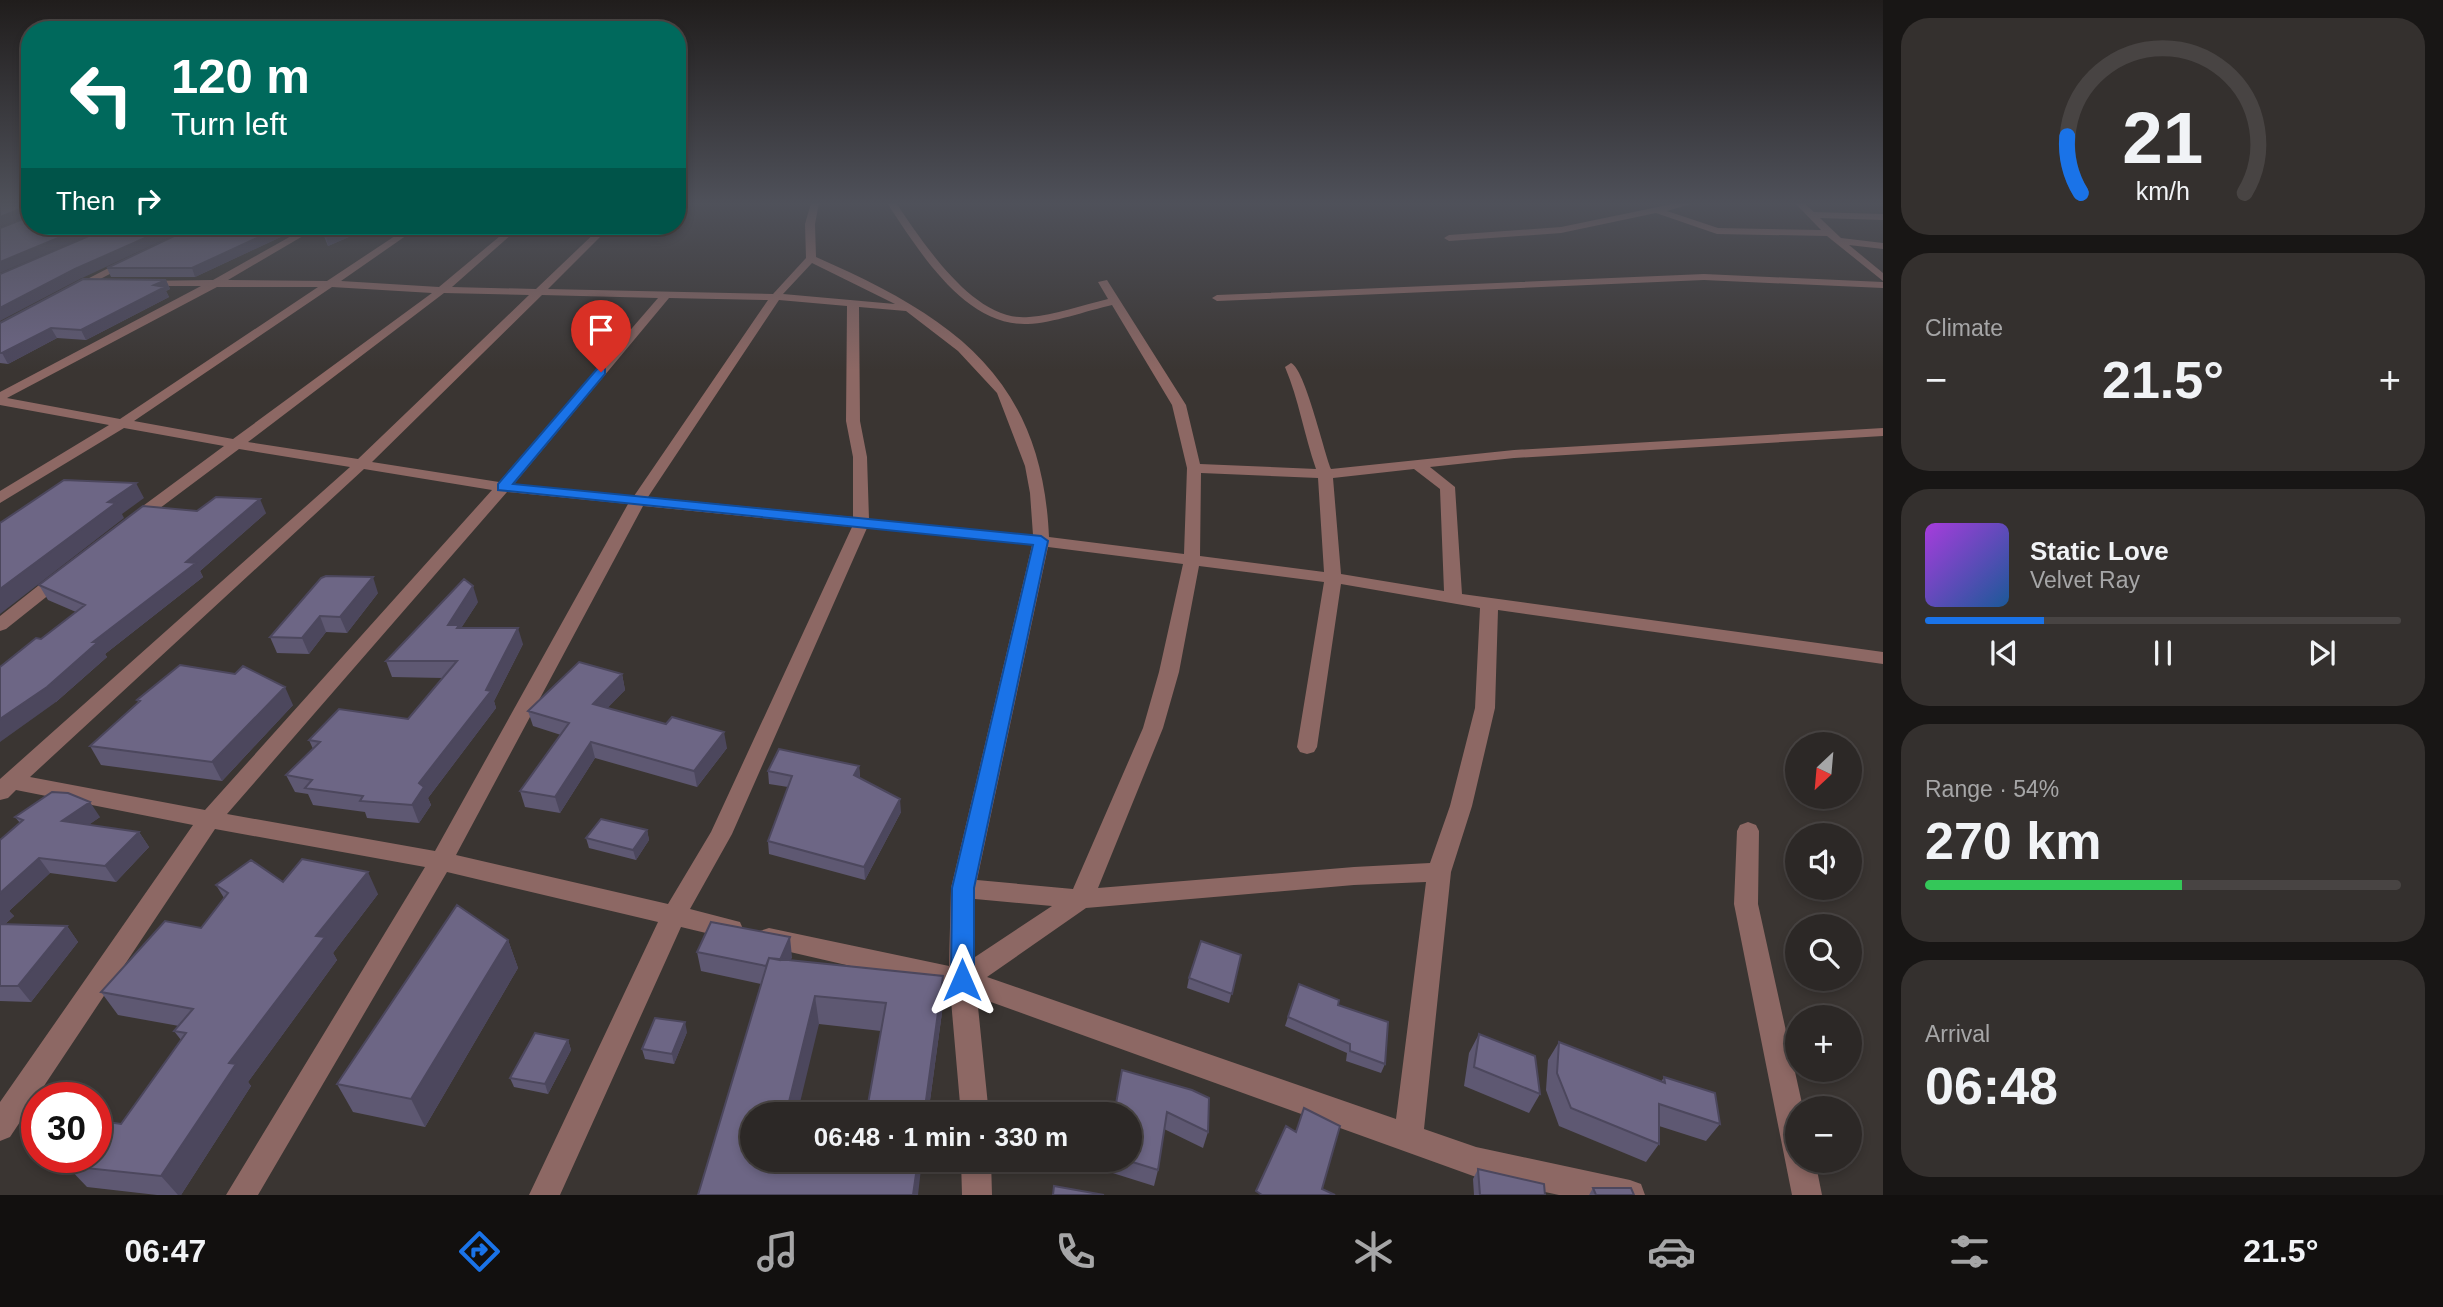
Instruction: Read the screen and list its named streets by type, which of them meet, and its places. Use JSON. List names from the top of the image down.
{
  "north": "bottom left",
  "page": {
    "turn": ["120 m", "Turn left"],
    "then": "Then",
    "tile": [
      "Climate",
      ["Range · 54%", "270 km"],
      ["Arrival", "06:48"]
    ],
    "heat": ["−", "21.5°", "+"],
    "song": ["Static Love", "Velvet Ray"],
    "map_buttons": ["+", "−"],
    "limit": "30",
    "trip": "06:48 · 1 min · 330 m",
    "tabs": ["06:47", "21.5°"],
    "gauge": ["21", "km/h"]
  }
}
